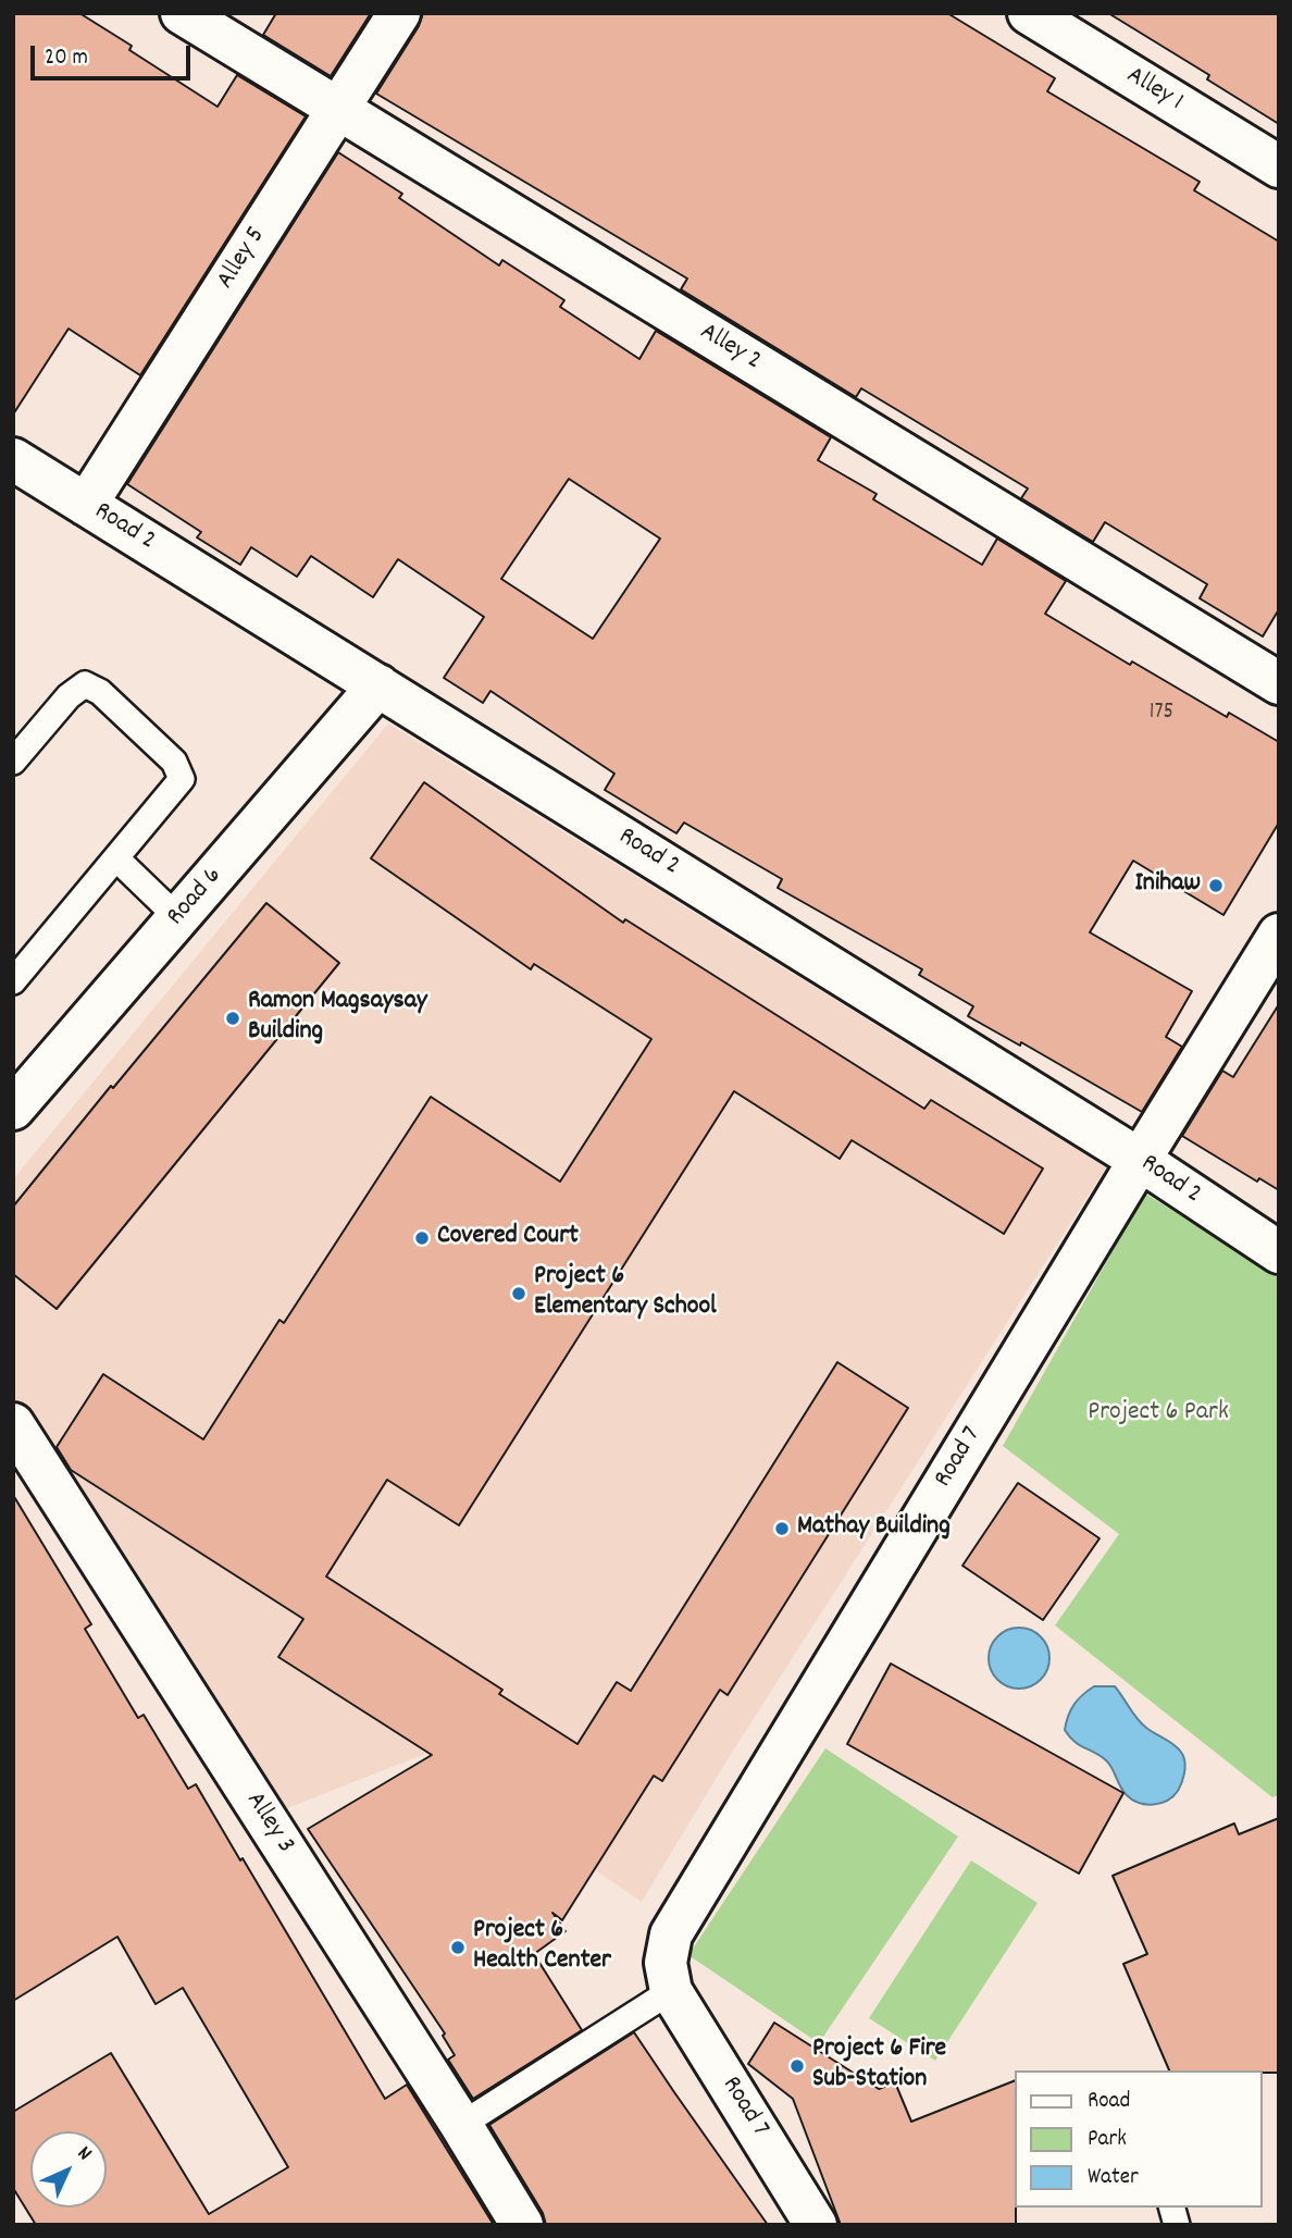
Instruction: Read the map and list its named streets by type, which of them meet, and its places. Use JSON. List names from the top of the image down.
{
  "streets": {
    "street": [
      "Alley 1",
      "Alley 5",
      "Alley 2",
      "Road 2",
      "Road 6",
      "Road 7",
      "Alley 3"
    ]
  },
  "crossings": [
    ["Alley 5", "Alley 2"],
    ["Alley 5", "Road 2"],
    ["Road 2", "Road 6"],
    ["Road 2", "Road 7"]
  ],
  "parks": ["Project 6 Park"],
  "places": [
    "Inihaw",
    "Ramon Magsaysay Building",
    "Covered Court",
    "Project 6 Elementary School",
    "Mathay Building",
    "Project 6 Health Center",
    "Project 6 Fire Sub-Station"
  ],
  "house_numbers": ["175"],
  "legend": ["Road", "Park", "Water"],
  "scale_bar": "20 m",
  "north": "top right"
}
